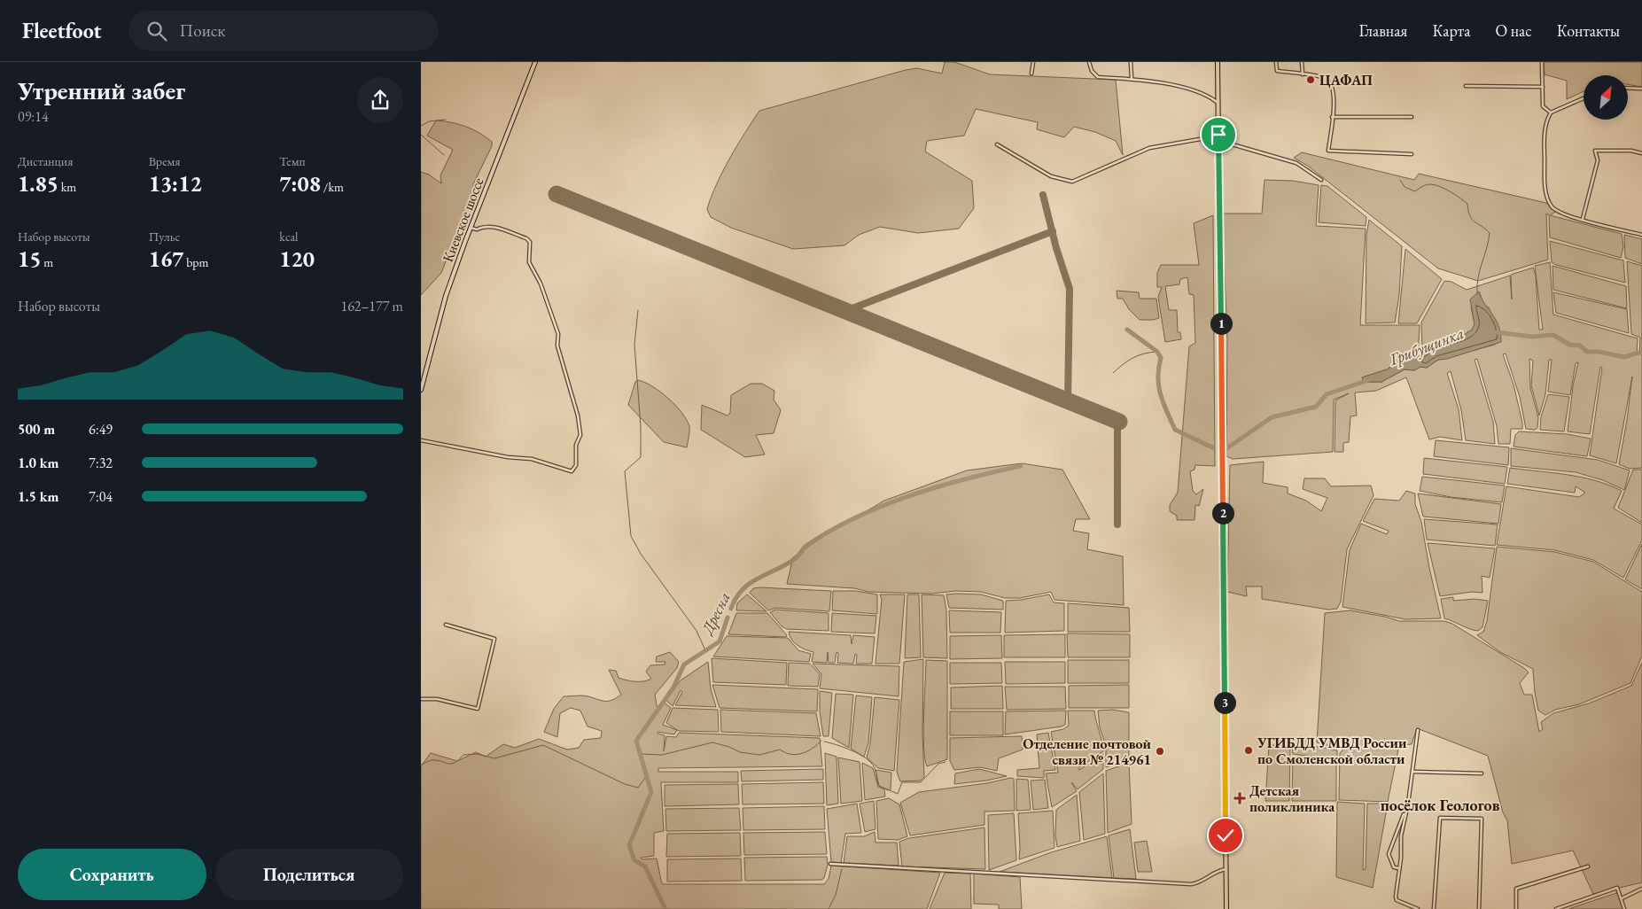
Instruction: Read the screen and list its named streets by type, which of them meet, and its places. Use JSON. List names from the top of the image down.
{
  "streets": {
    "main road": ["Киевское шоссе"]
  },
  "districts": ["посёлок Геологов"],
  "water": ["Грибущинка", "Дресна"],
  "places": {
    "other": ["ЦАФАП", "УГИБДД УМВД России по Смоленской области", "Отделение почтовой связи № 214961"],
    "health": ["Детская поликлиника"]
  },
  "north": "top right",
  "page": {
    "header": "Fleetfoot",
    "search": "Поиск",
    "nav": [
      "Главная",
      "Карта",
      "О нас",
      "Контакты"
    ],
    "heading": ["Утренний забег", "09:14"],
    "stats": [
      ["Дистанция", "1.85 km"],
      ["Время", "13:12"],
      ["Темп", "7:08 /km"],
      ["Набор высоты", "15 m"],
      ["Пульс", "167 bpm"],
      ["kcal", "120"]
    ],
    "chart": ["Набор высоты", "162–177 m"],
    "pins": ["1", "2", "3"],
    "list": [
      {
        "name": "500 m",
        "note": "6:49"
      },
      {
        "name": "1.0 km",
        "note": "7:32"
      },
      {
        "name": "1.5 km",
        "note": "7:04"
      }
    ],
    "buttons": ["Сохранить", "Поделиться"]
  }
}
